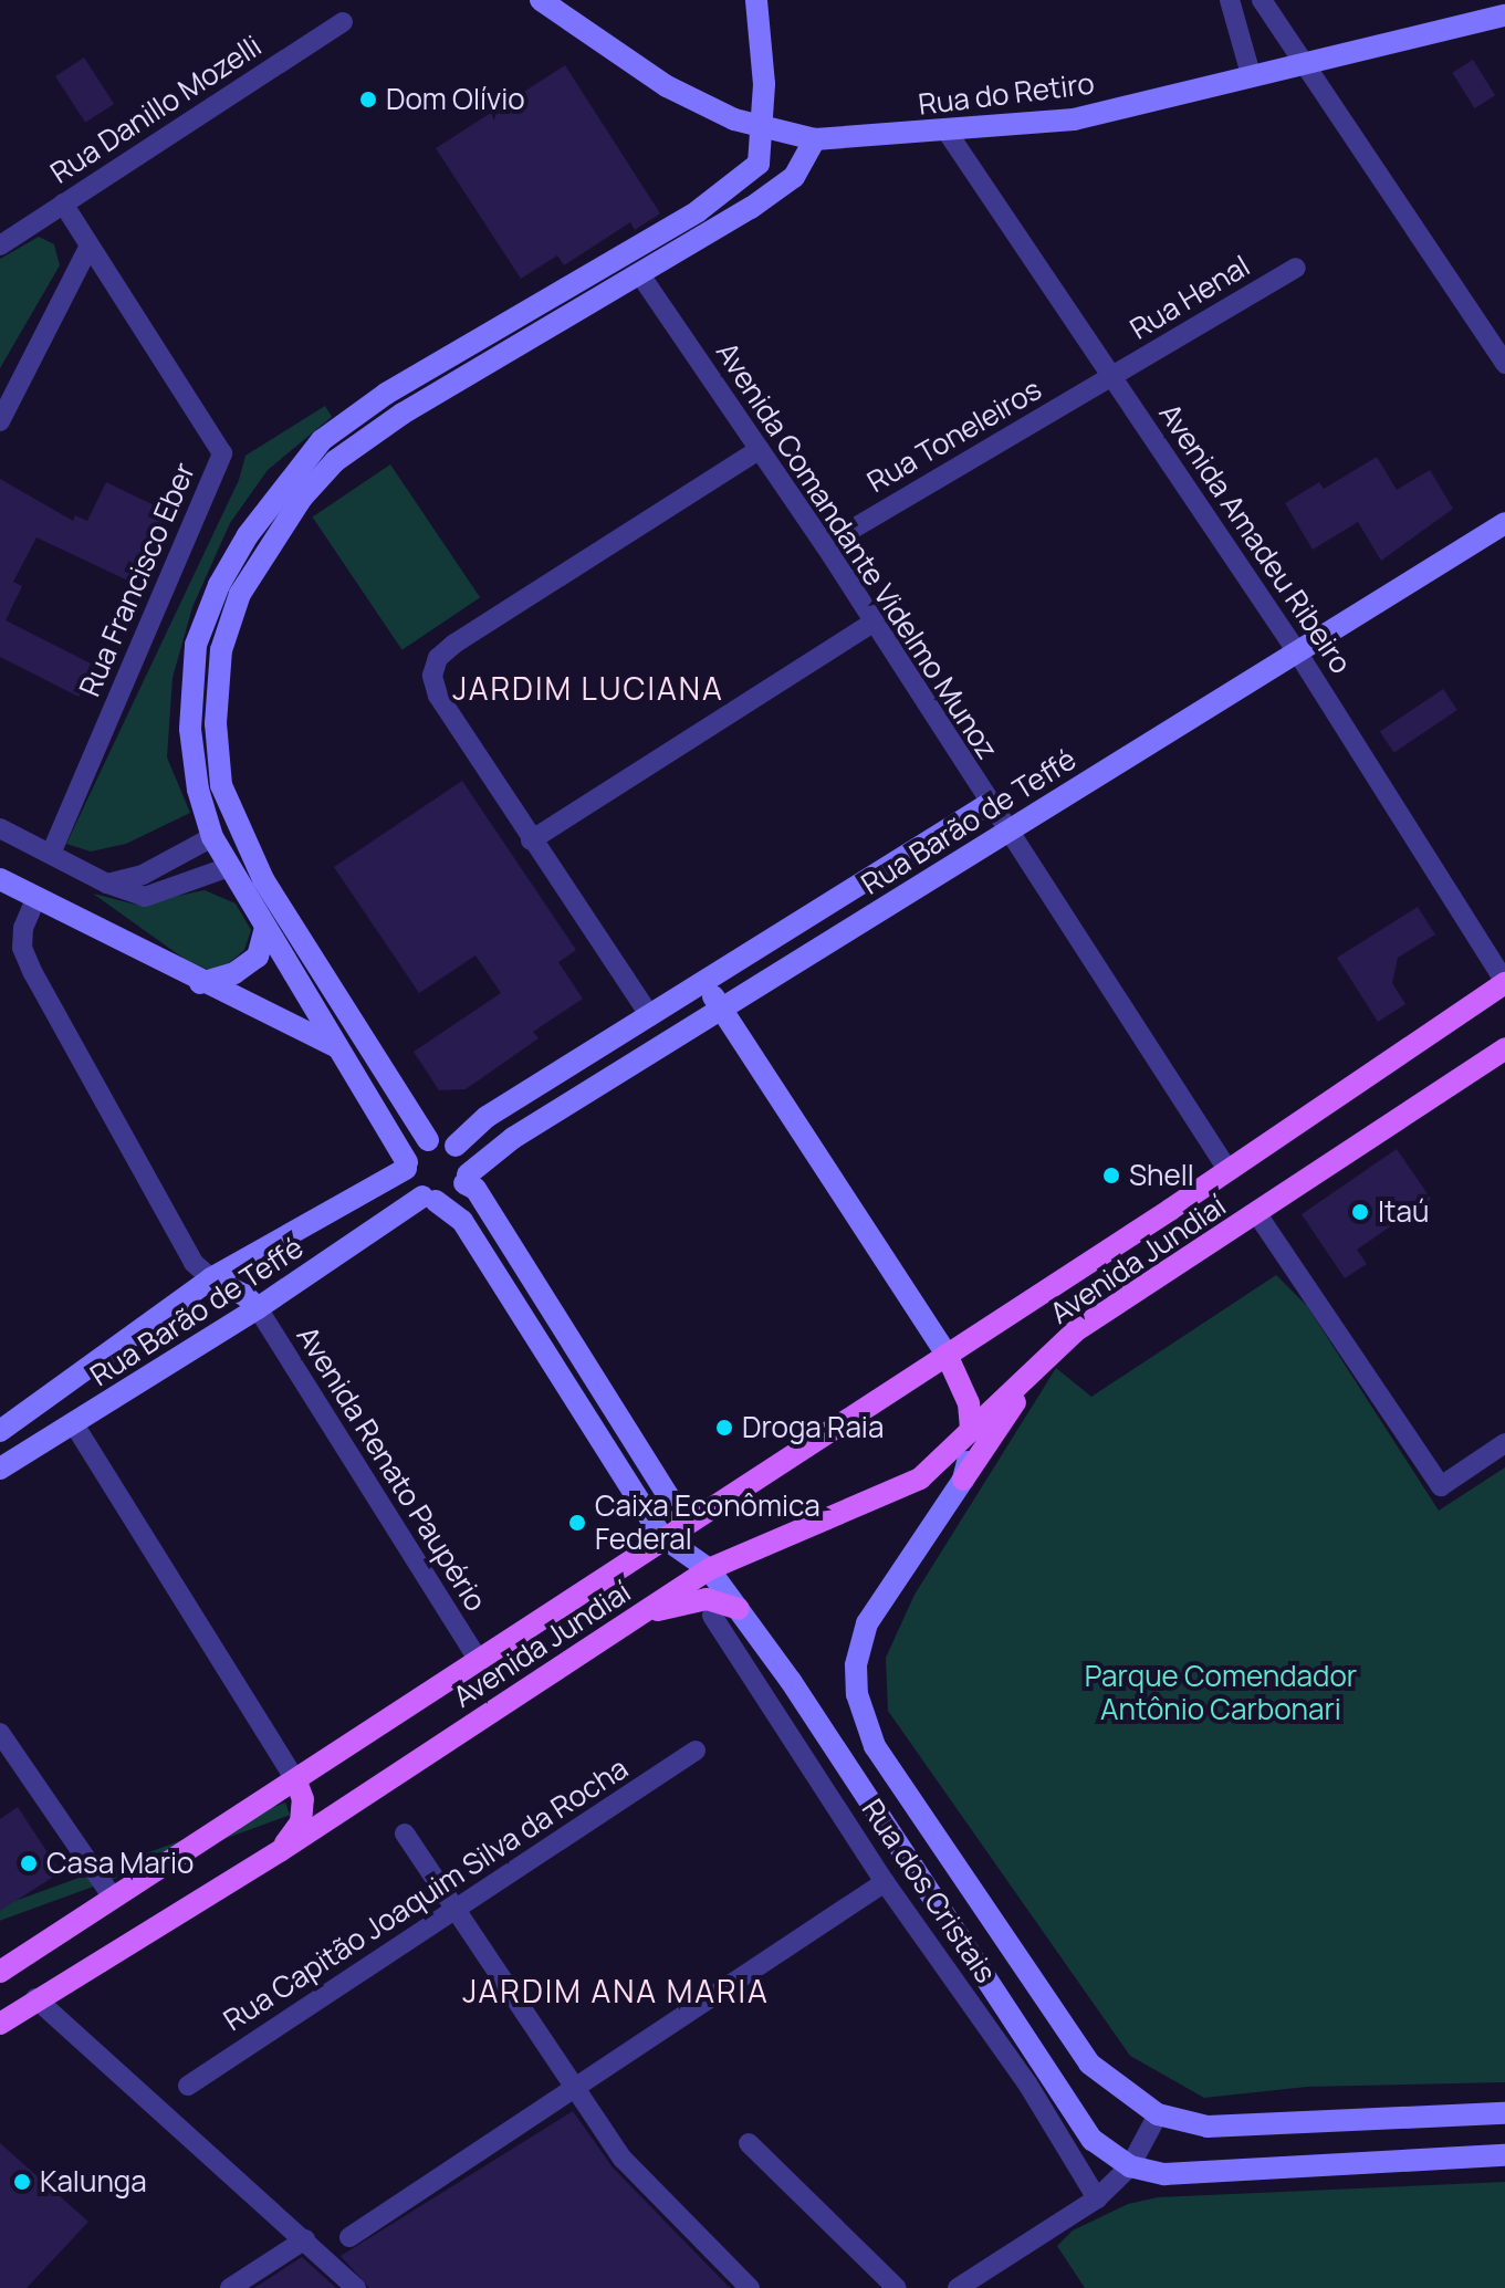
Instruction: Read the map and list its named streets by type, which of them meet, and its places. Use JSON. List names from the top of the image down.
{
  "streets": {
    "main road": ["Rua do Retiro", "Rua Barão de Teffé", "Avenida Jundiaí"],
    "street": [
      "Rua Danillo Mozelli",
      "Rua Henal",
      "Rua Toneleiros",
      "Avenida Amadeu Ribeiro",
      "Avenida Comandante Videlmo Munoz",
      "Rua Francisco Eber",
      "Avenida Renato Paupério",
      "Rua dos Cristais",
      "Rua Capitão Joaquim Silva da Rocha"
    ]
  },
  "crossings": [
    ["Rua do Retiro", "Avenida Amadeu Ribeiro"],
    ["Rua Danillo Mozelli", "Rua Francisco Eber"],
    ["Rua Henal", "Rua Toneleiros"],
    ["Rua Henal", "Avenida Amadeu Ribeiro"],
    ["Rua Toneleiros", "Avenida Amadeu Ribeiro"],
    ["Rua Toneleiros", "Avenida Comandante Videlmo Munoz"],
    ["Avenida Amadeu Ribeiro", "Rua Barão de Teffé"],
    ["Avenida Amadeu Ribeiro", "Avenida Jundiaí"],
    ["Avenida Comandante Videlmo Munoz", "Rua Barão de Teffé"],
    ["Avenida Comandante Videlmo Munoz", "Avenida Jundiaí"],
    ["Rua Barão de Teffé", "Avenida Renato Paupério"],
    ["Avenida Jundiaí", "Avenida Renato Paupério"]
  ],
  "districts": ["JARDIM LUCIANA", "JARDIM ANA MARIA"],
  "parks": ["Parque Comendador Antônio Carbonari"],
  "places": [
    "Dom Olívio",
    "Shell",
    "Itaú",
    "Droga Raia",
    "Caixa Econômica Federal",
    "Casa Mario",
    "Kalunga"
  ]
}
